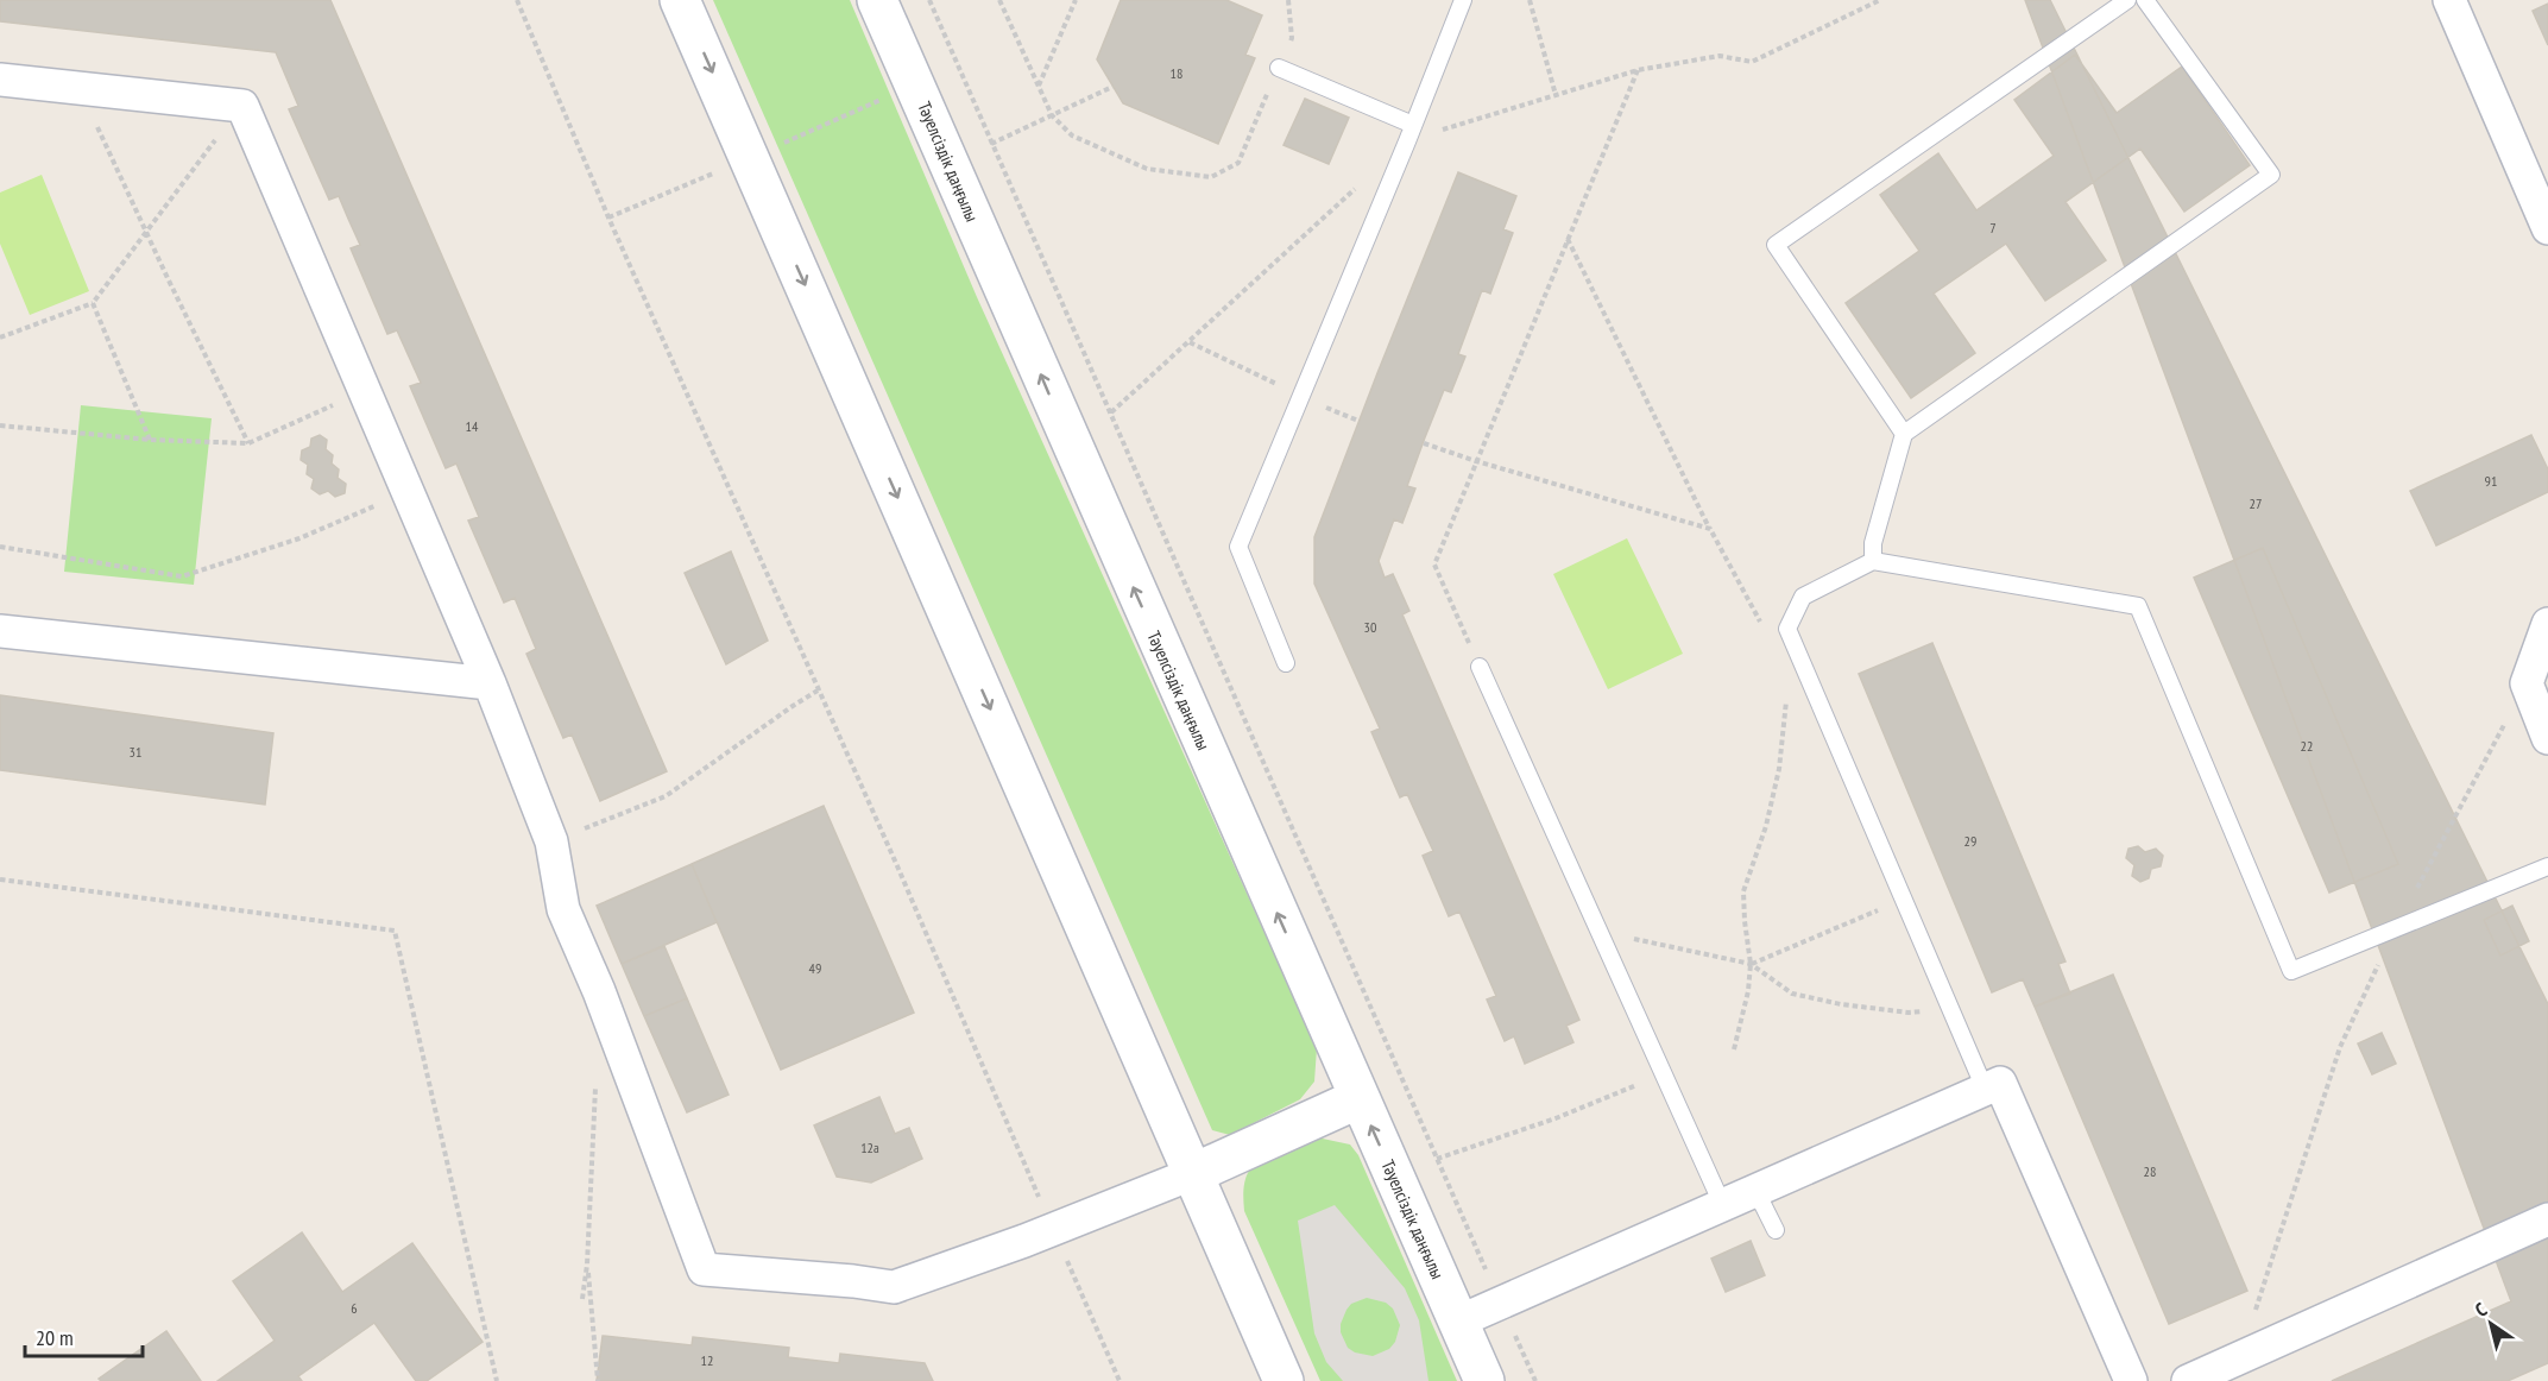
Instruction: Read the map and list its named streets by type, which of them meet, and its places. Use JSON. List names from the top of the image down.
{
  "streets": {
    "street": ["Тәуелсіздік даңғылы"]
  },
  "house_numbers": [
    "18",
    "7",
    "14",
    "91",
    "27",
    "30",
    "22",
    "31",
    "29",
    "49",
    "12а",
    "28",
    "6",
    "12"
  ],
  "scale_bar": "20 m",
  "north": "top left"
}
